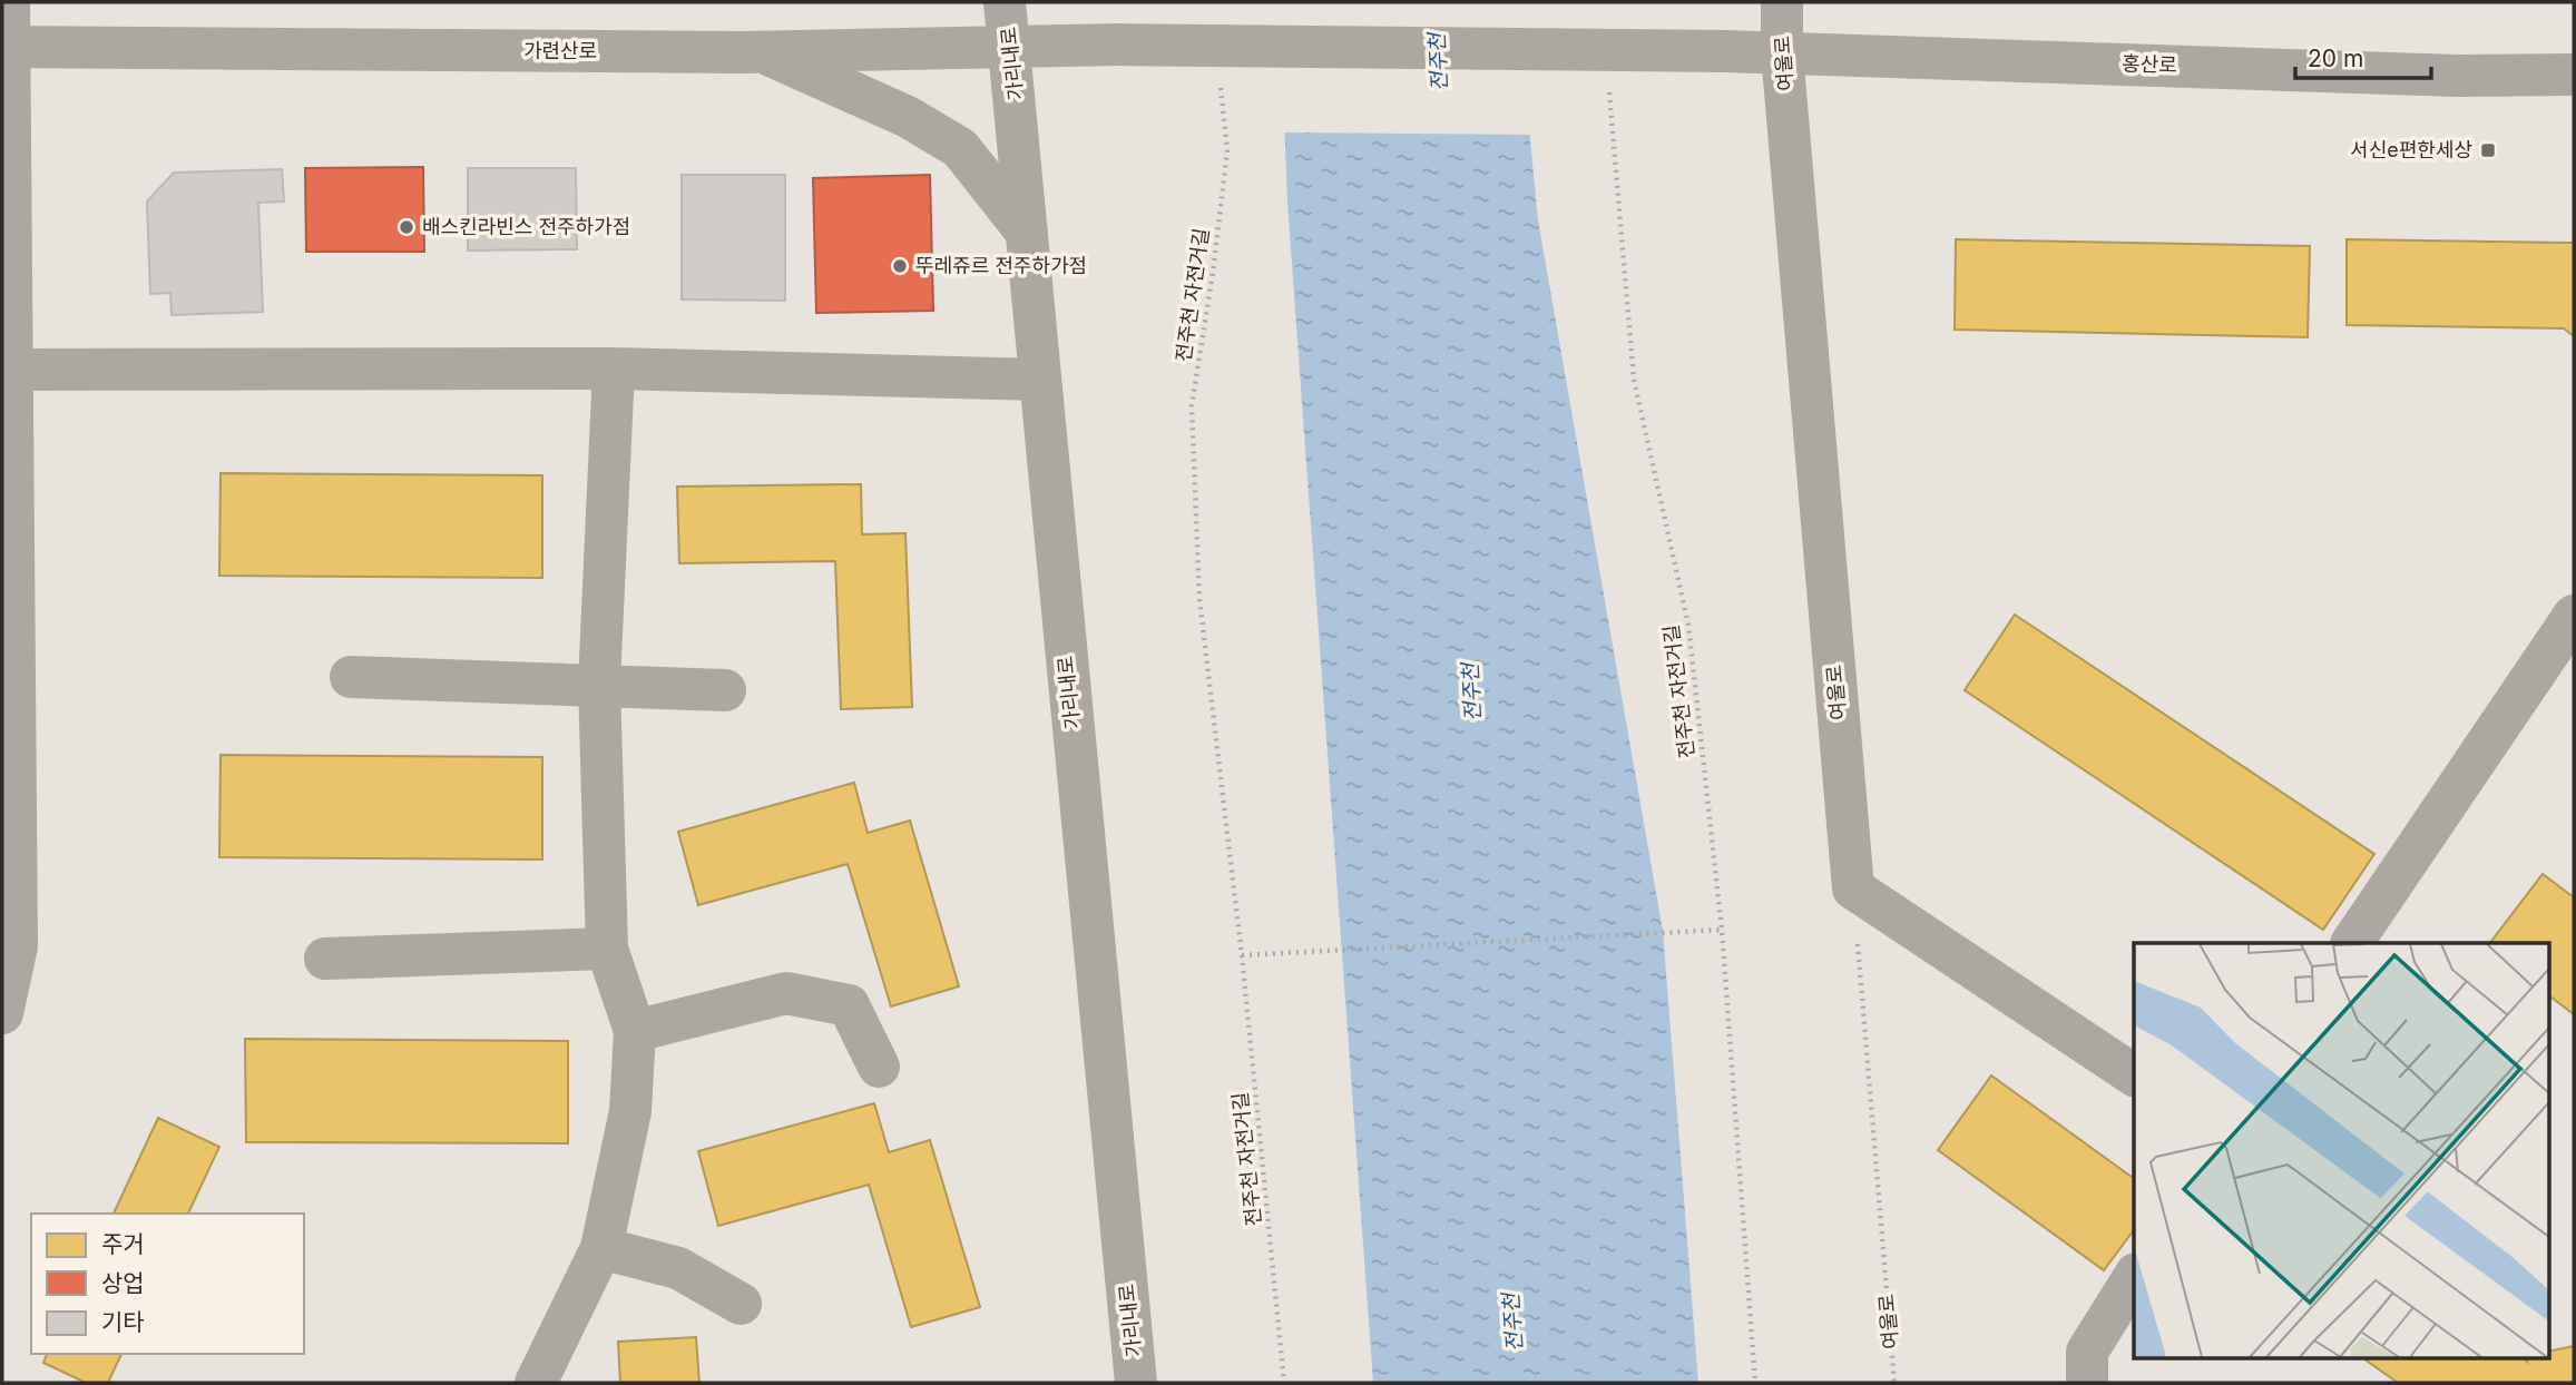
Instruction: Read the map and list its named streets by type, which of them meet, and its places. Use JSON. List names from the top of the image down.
{
  "streets": {
    "street": [
      "가련산로",
      "가리내로",
      "여울로",
      "홍산로"
    ],
    "path": ["전주천 자전거길"]
  },
  "crossings": [
    ["가련산로", "가리내로"],
    ["가련산로", "홍산로"],
    ["여울로", "홍산로"]
  ],
  "water": ["전주천"],
  "places": {
    "transit": ["서신e편한세상"],
    "other": ["배스킨라빈스 전주하가점", "뚜레쥬르 전주하가점"]
  },
  "legend": ["주거", "상업", "기타"],
  "scale_bar": "20 m"
}
